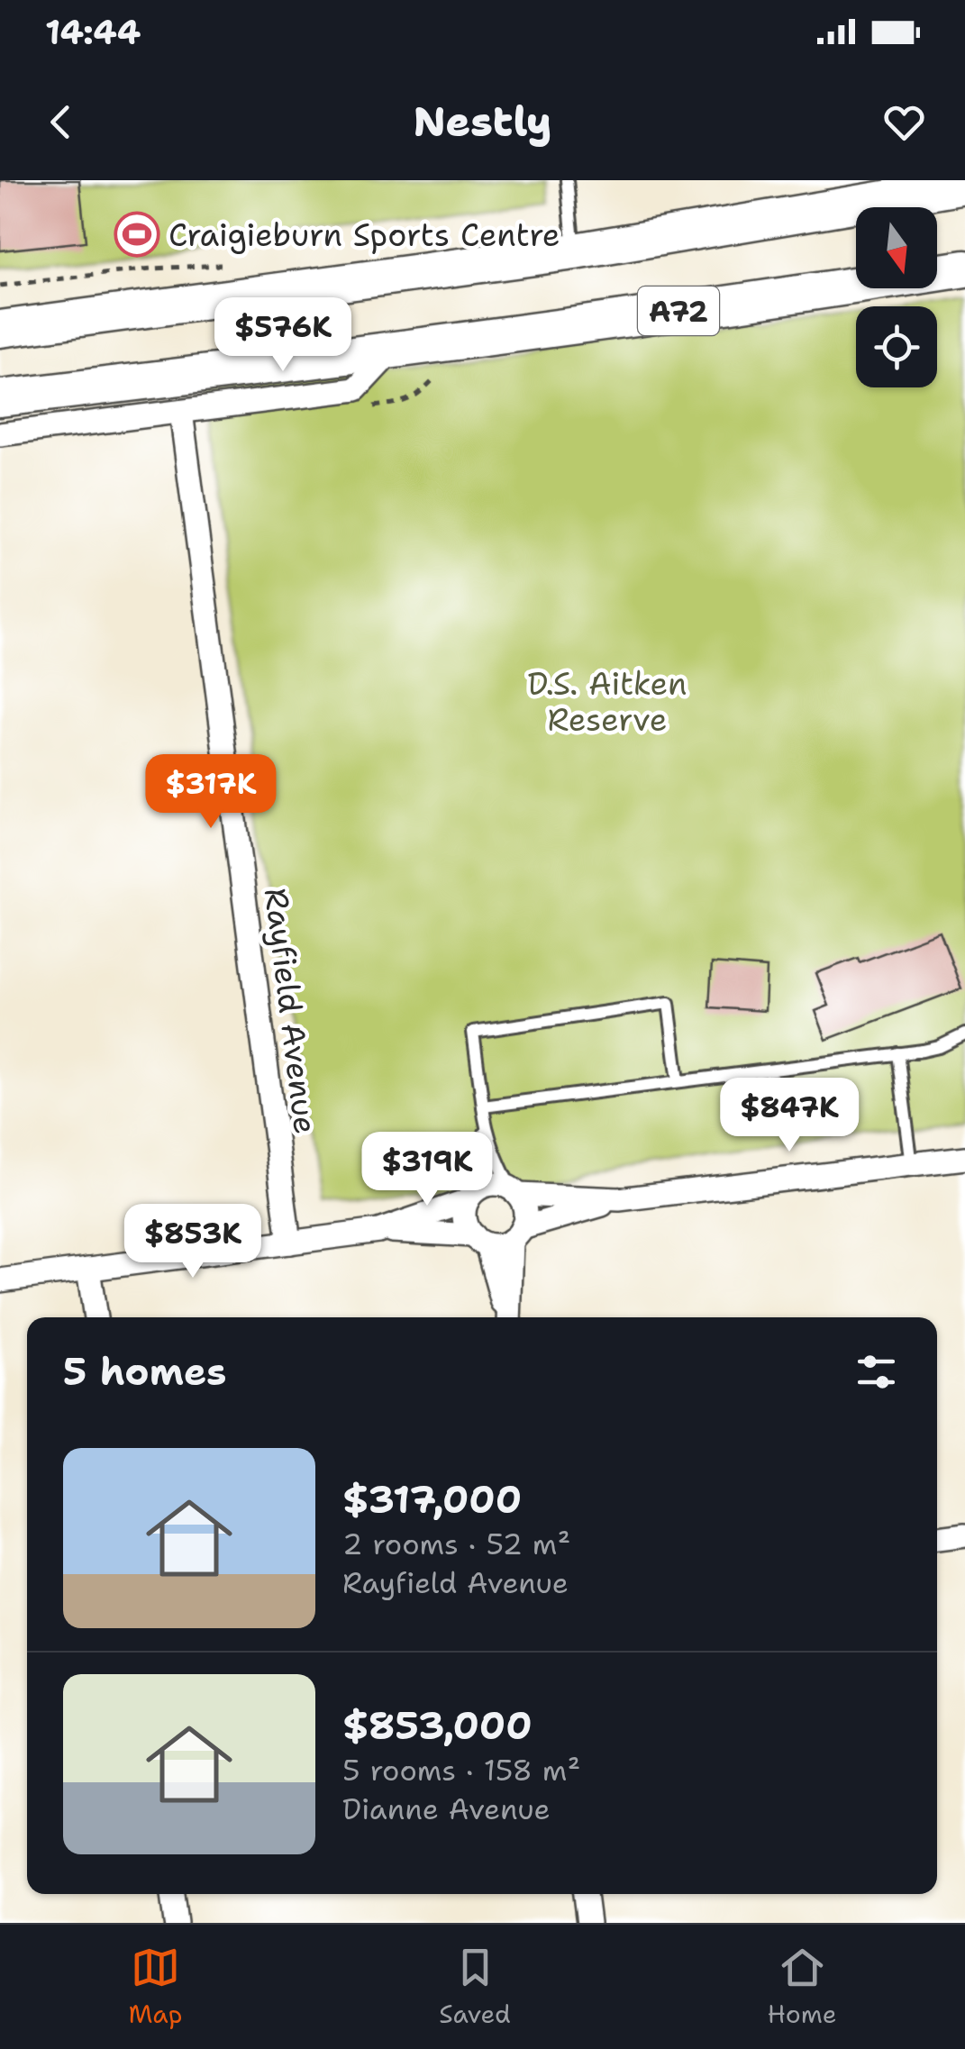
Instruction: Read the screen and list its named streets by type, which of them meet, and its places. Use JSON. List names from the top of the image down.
{
  "streets": {
    "main road": ["A72"],
    "street": ["Rayfield Avenue"]
  },
  "parks": ["D.S. Aitken Reserve"],
  "places": {
    "sports": ["Craigieburn Sports Centre"]
  },
  "north": "bottom",
  "page": {
    "status": "14:44",
    "header": "Nestly",
    "price": [
      "$576K",
      "$317K",
      "$847K",
      "$319K",
      "$853K"
    ],
    "heading": "5 homes",
    "list": [
      {
        "name": "$317,000",
        "note": "2 rooms · 52 m² · Rayfield Avenue"
      },
      {
        "name": "$853,000",
        "note": "5 rooms · 158 m² · Dianne Avenue"
      }
    ],
    "tabs": ["Map", "Saved", "Home"]
  }
}
